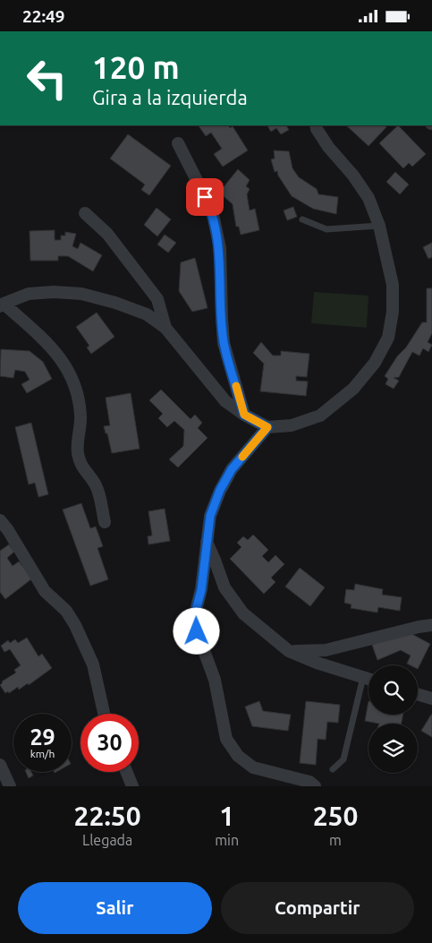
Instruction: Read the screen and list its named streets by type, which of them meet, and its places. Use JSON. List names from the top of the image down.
{
  "page": {
    "status": "22:49",
    "turn": ["120 m", "Gira a la izquierda"],
    "speed": "29 km/h",
    "limit": "30",
    "eta": [
      "22:50",
      "Llegada",
      "1",
      "min",
      "250",
      "m"
    ],
    "buttons": ["Salir", "Compartir"]
  }
}
